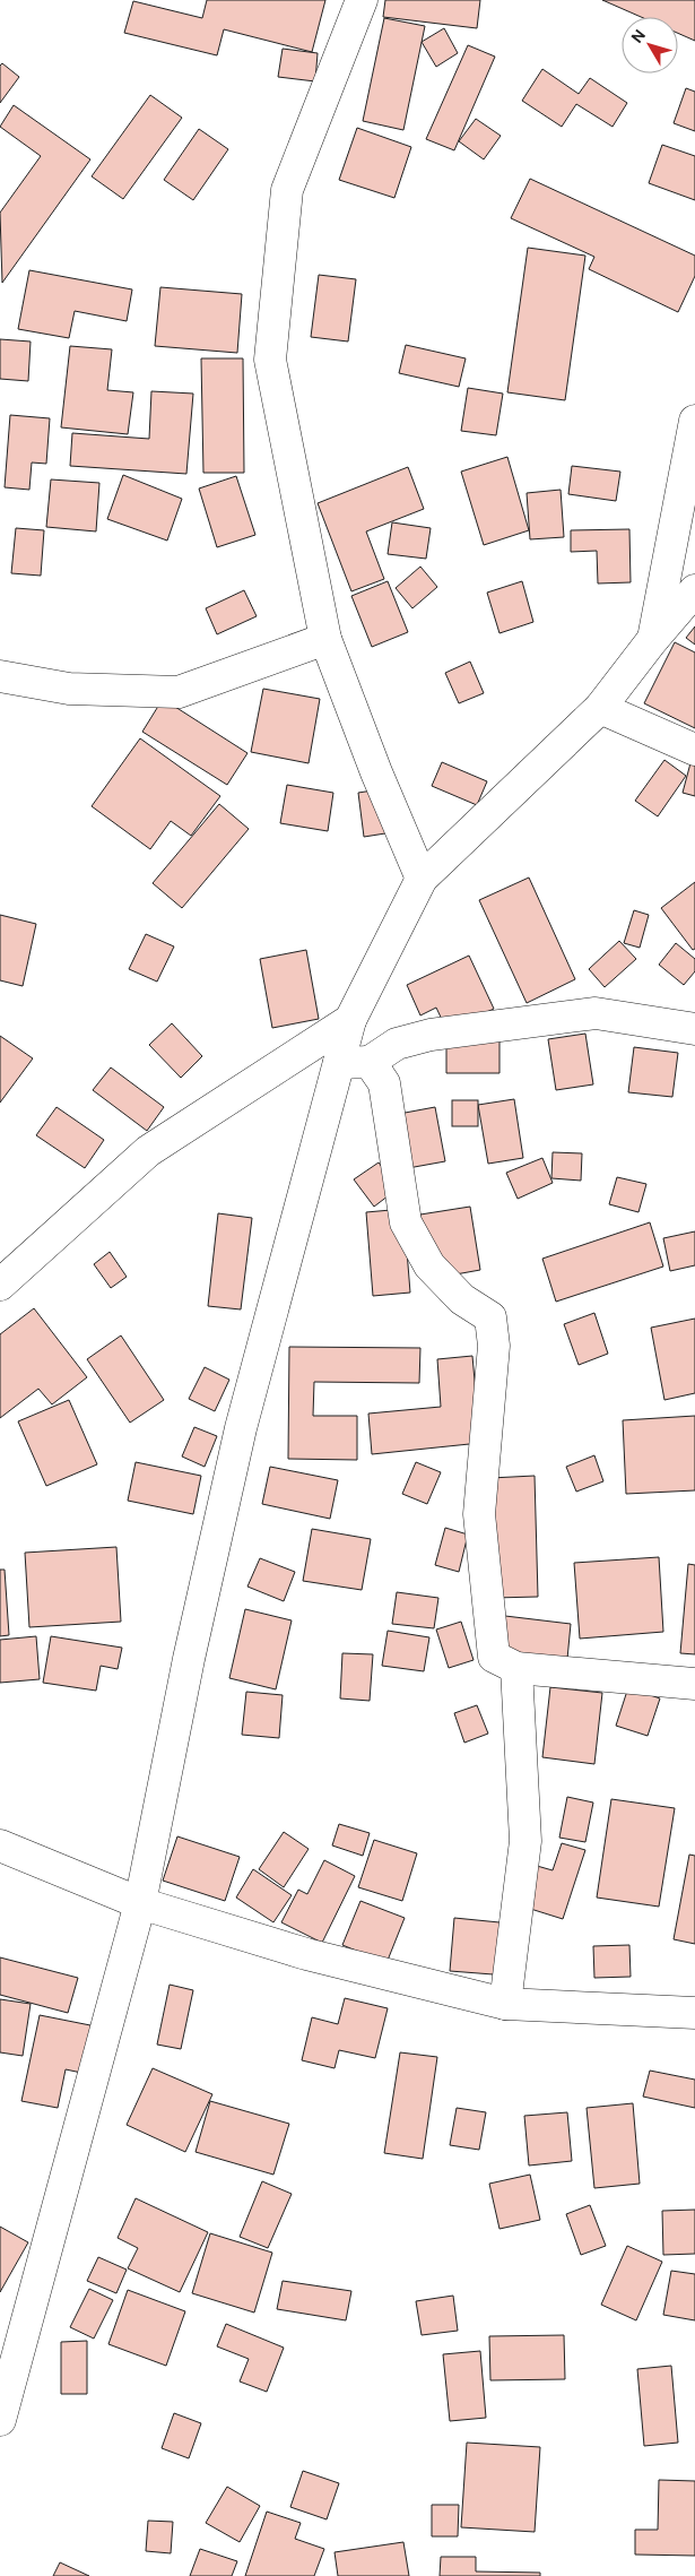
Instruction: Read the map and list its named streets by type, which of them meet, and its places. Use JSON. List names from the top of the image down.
{
  "north": "top left"
}
